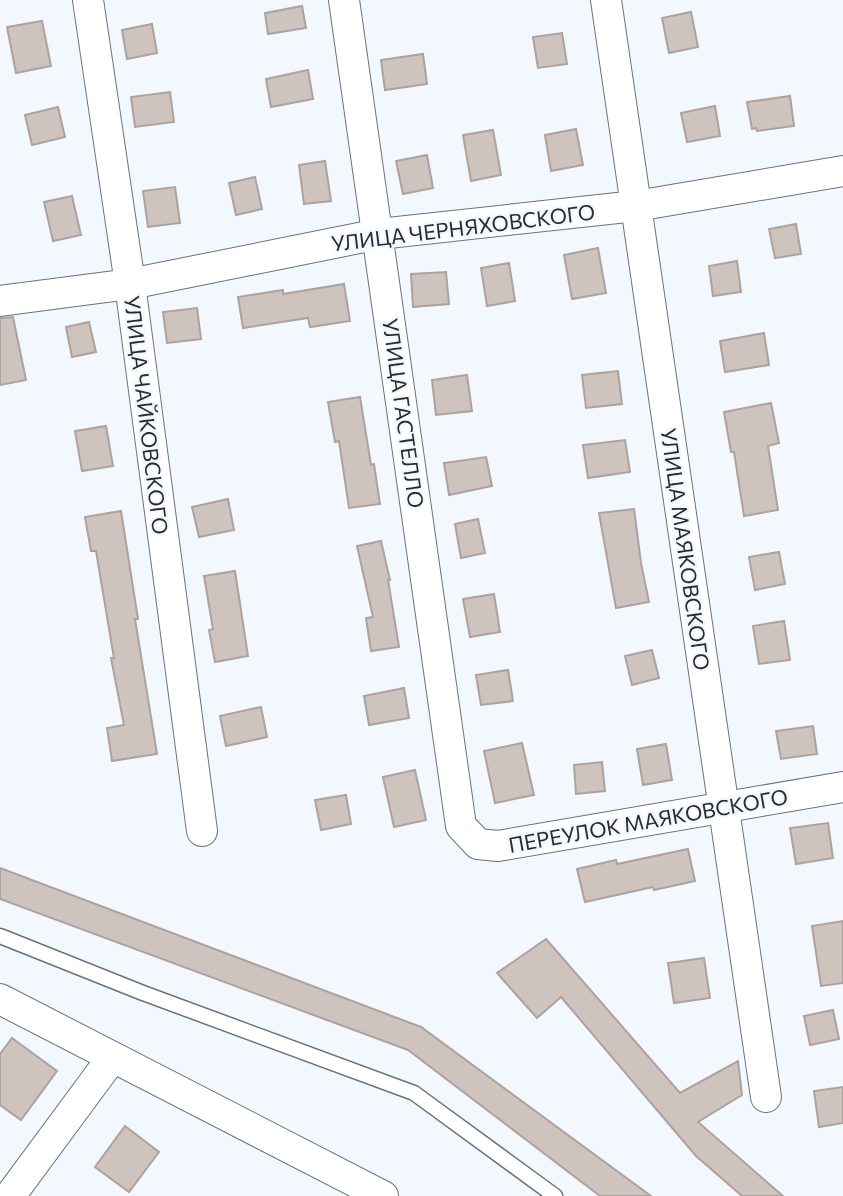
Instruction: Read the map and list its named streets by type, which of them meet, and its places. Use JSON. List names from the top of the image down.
{
  "streets": {
    "street": [
      "УЛИЦА ЧЕРНЯХОВСКОГО",
      "УЛИЦА ГАСТЕЛЛО",
      "УЛИЦА ЧАЙКОВСКОГО",
      "УЛИЦА МАЯКОВСКОГО",
      "ПЕРЕУЛОК МАЯКОВСКОГО"
    ]
  },
  "crossings": [
    ["УЛИЦА ЧЕРНЯХОВСКОГО", "УЛИЦА ГАСТЕЛЛО"],
    ["УЛИЦА ЧЕРНЯХОВСКОГО", "УЛИЦА ЧАЙКОВСКОГО"],
    ["УЛИЦА ЧЕРНЯХОВСКОГО", "УЛИЦА МАЯКОВСКОГО"],
    ["УЛИЦА ГАСТЕЛЛО", "ПЕРЕУЛОК МАЯКОВСКОГО"],
    ["УЛИЦА МАЯКОВСКОГО", "ПЕРЕУЛОК МАЯКОВСКОГО"]
  ]
}
